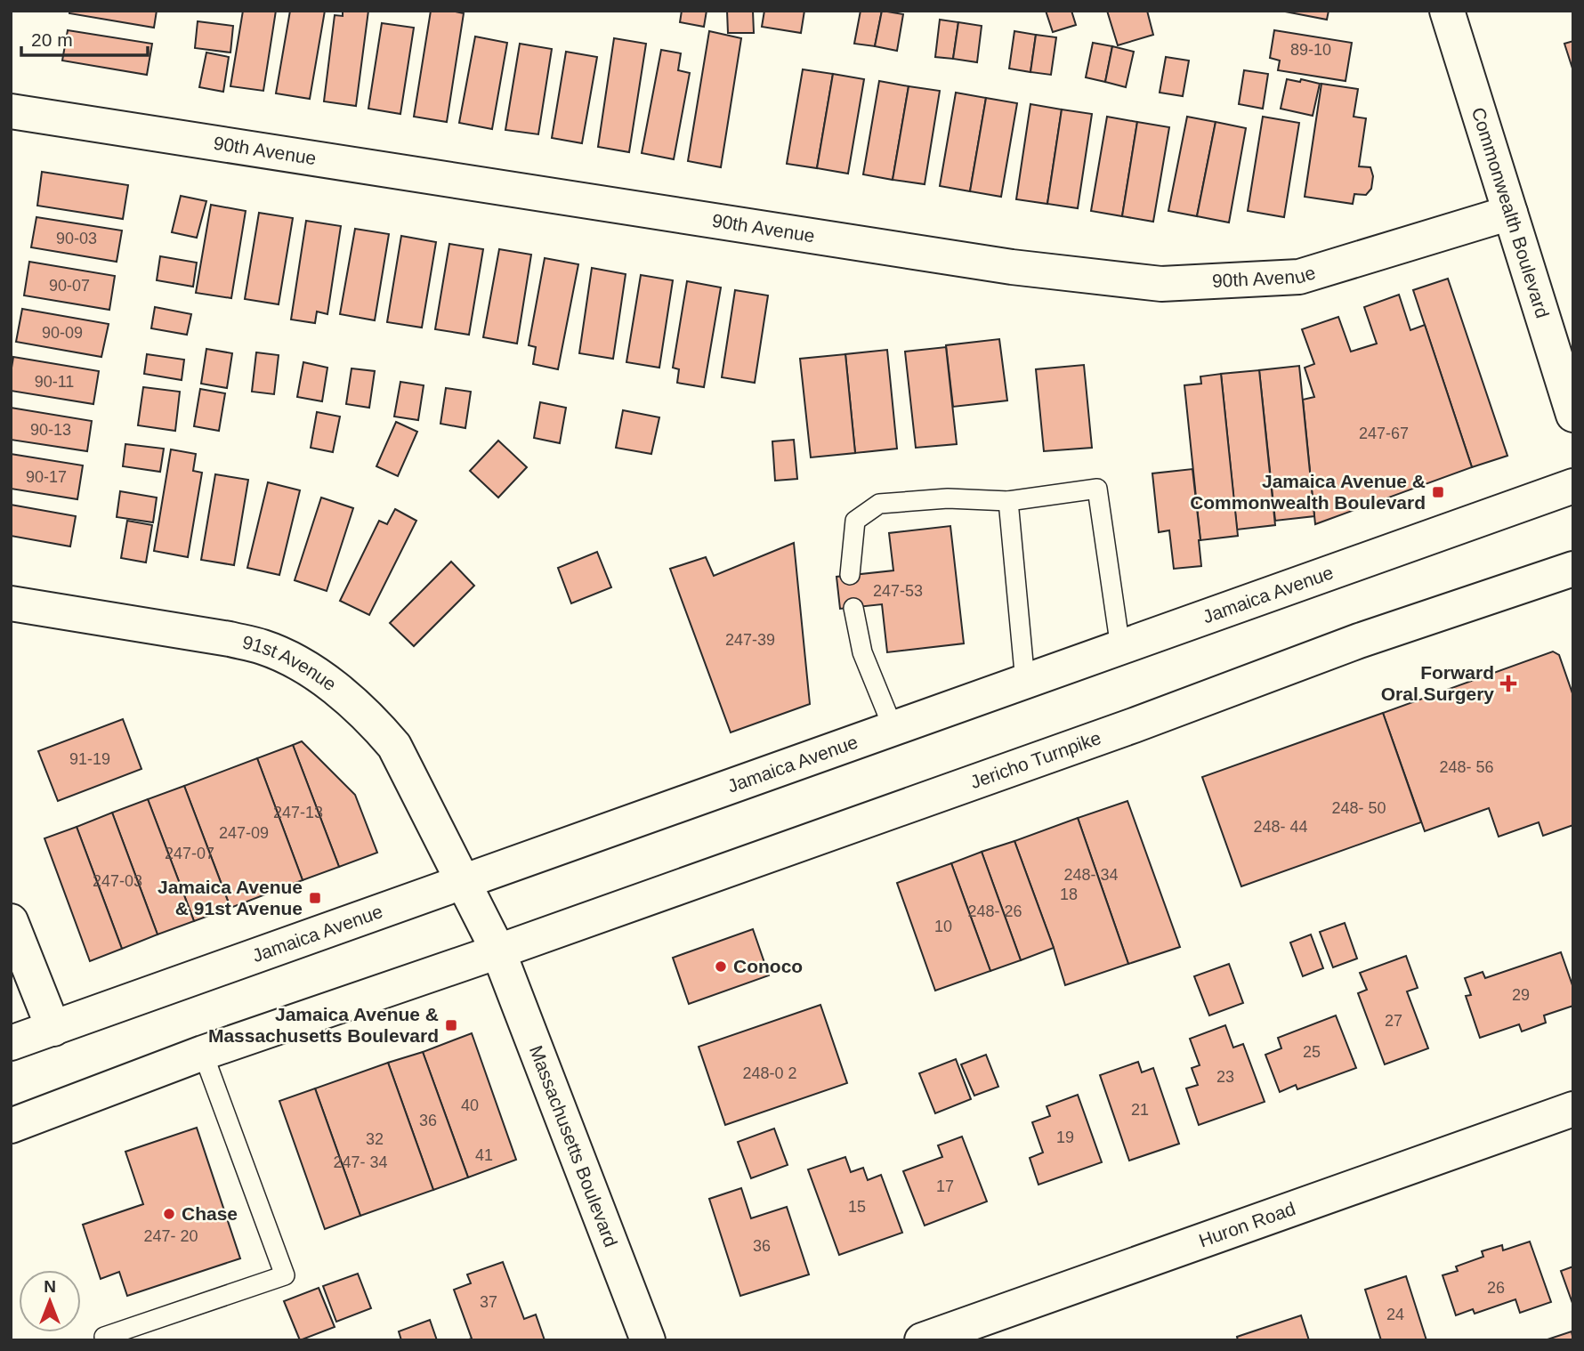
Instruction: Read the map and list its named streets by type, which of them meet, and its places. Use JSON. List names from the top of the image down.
{
  "streets": {
    "street": [
      "90th Avenue",
      "Commonwealth Boulevard",
      "Jamaica Avenue",
      "91st Avenue",
      "Jericho Turnpike",
      "Massachusetts Boulevard",
      "Huron Road"
    ]
  },
  "crossings": [
    ["90th Avenue", "Commonwealth Boulevard"],
    ["Jamaica Avenue", "91st Avenue"],
    ["91st Avenue", "Jericho Turnpike"],
    ["91st Avenue", "Massachusetts Boulevard"],
    ["Jericho Turnpike", "Massachusetts Boulevard"]
  ],
  "places": {
    "transit": ["Jamaica Avenue & Commonwealth Boulevard", "Jamaica Avenue & 91st Avenue", "Jamaica Avenue & Massachusetts Boulevard"],
    "health": ["Forward Oral Surgery"],
    "other": ["Conoco", "Chase"]
  },
  "house_numbers": [
    "89-10",
    "90-03",
    "90-07",
    "90-09",
    "90-11",
    "90-13",
    "247-67",
    "90-17",
    "247-53",
    "247-39",
    "91-19",
    "248- 56",
    "248- 50",
    "247-13",
    "248- 44",
    "247-09",
    "247-07",
    "248- 34",
    "247-03",
    "18",
    "248- 26",
    "10",
    "29",
    "27",
    "25",
    "248-0 2",
    "23",
    "40",
    "21",
    "36",
    "19",
    "32",
    "41",
    "247- 34",
    "17",
    "15",
    "247- 20",
    "36",
    "26",
    "37",
    "24"
  ],
  "scale_bar": "20 m",
  "north": "top"
}
